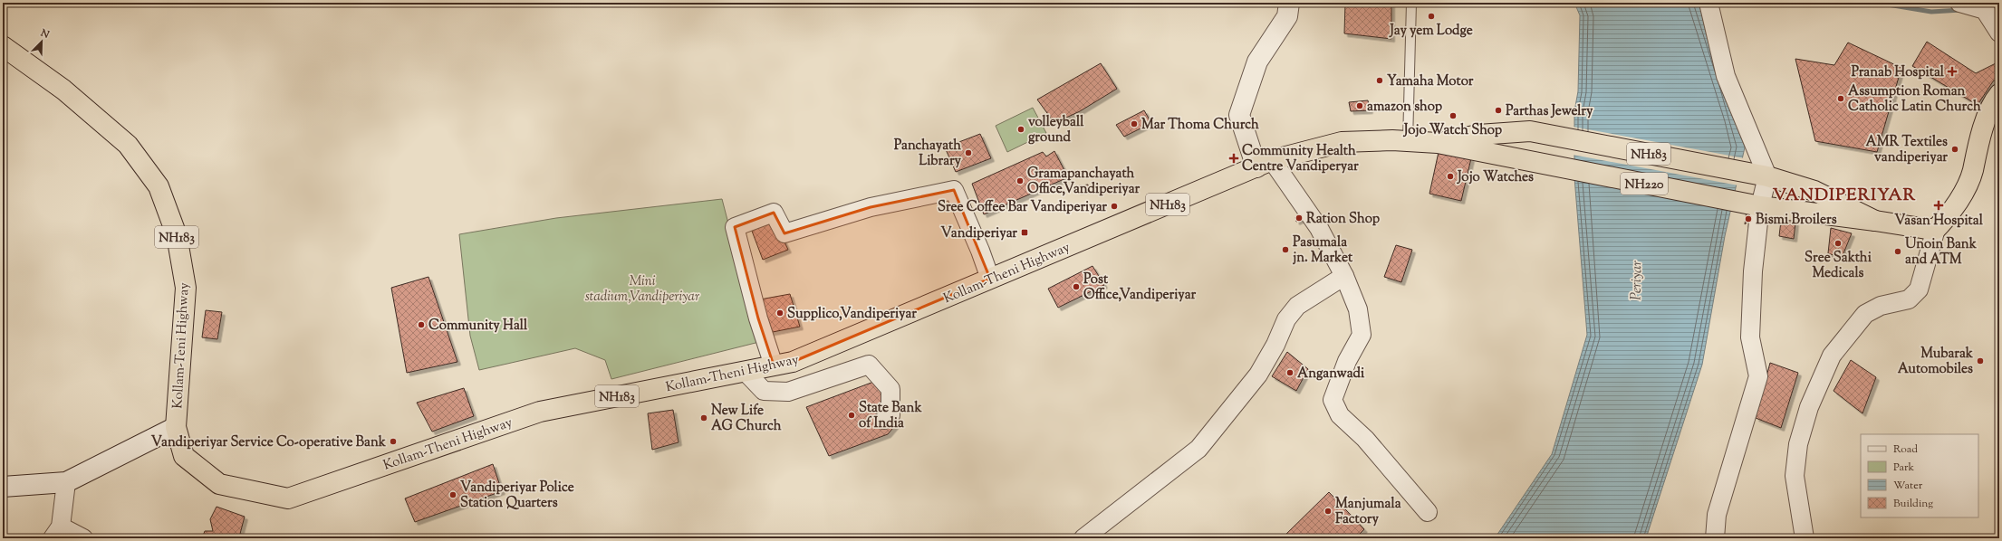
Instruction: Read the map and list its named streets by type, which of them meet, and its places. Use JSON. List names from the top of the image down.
{
  "streets": {
    "highway": [
      "NH183",
      "NH220",
      "Kollam-Theni Highway",
      "Kollam-Teni Highway"
    ]
  },
  "crossings": [
    ["NH183", "NH220"],
    ["NH220", "Kollam-Theni Highway"],
    ["Kollam-Theni Highway", "Kollam-Teni Highway"]
  ],
  "districts": ["VANDIPERIYAR"],
  "water": ["Periyar"],
  "parks": ["Mini stadium,Vandiperiyar"],
  "places": {
    "other": [
      "Jay yem Lodge",
      "Yamaha Motor",
      "Assumption Roman Catholic Latin Church",
      "amazon shop",
      "Parthas Jewelry",
      "Jojo Watch Shop",
      "Mar Thoma Church",
      "volleyball ground",
      "AMR Textiles vandiperiyar",
      "Panchayath Library",
      "Jojo Watches",
      "Gramapanchayath Office,Vandiperiyar",
      "Sree Coffee Bar Vandiperiyar",
      "Ration Shop",
      "Bismi Broilers",
      "Sree Sakthi Medicals",
      "Pasumala jn. Market",
      "Unoin Bank and ATM",
      "Post Office,Vandiperiyar",
      "Supplico,Vandiperiyar",
      "Community Hall",
      "Mubarak Automobiles",
      "Anganwadi",
      "State Bank of India",
      "New Life AG Church",
      "Vandiperiyar Service Co-operative Bank",
      "Vandiperiyar Police Station Quarters",
      "Manjumala Factory"
    ],
    "health": ["Pranab Hospital", "Community Health Centre Vandiperyar", "Vasan Hospital"],
    "transit": ["Vandiperiyar"]
  },
  "legend": [
    "Road",
    "Park",
    "Water",
    "Building"
  ],
  "north": "top right"
}
